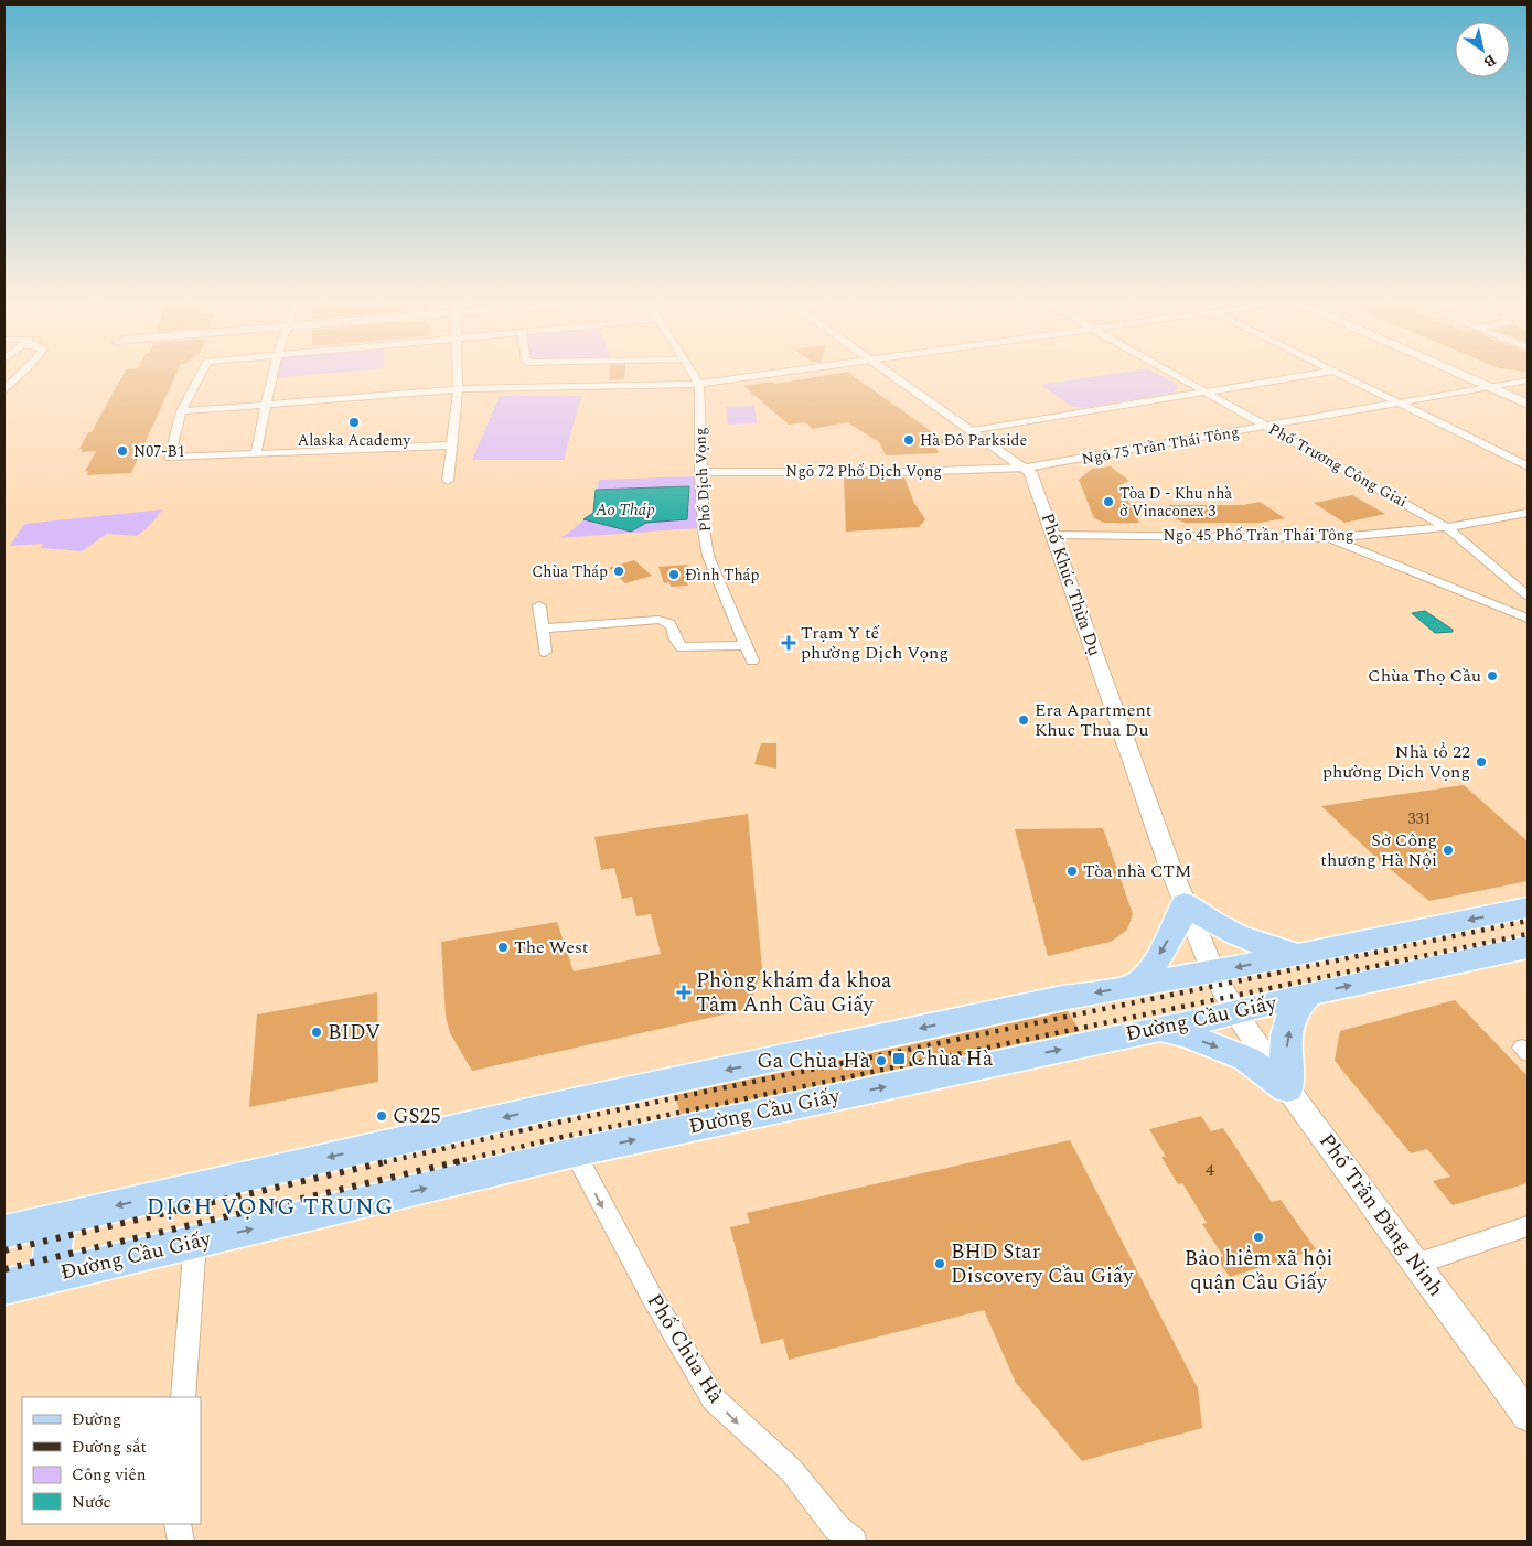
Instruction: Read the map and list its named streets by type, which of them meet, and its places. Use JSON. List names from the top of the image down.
{
  "streets": {
    "main road": ["Đường Cầu Giấy"],
    "street": [
      "Ngõ 75 Trần Thái Tông",
      "Phố Trương Công Giai",
      "Ngõ 72 Phố Dịch Vọng",
      "Phố Dịch Vọng",
      "Ngõ 45 Phố Trần Thái Tông",
      "Phố Khúc Thừa Dụ",
      "Phố Trần Đăng Ninh",
      "Phố Chùa Hà"
    ]
  },
  "crossings": [
    ["Ngõ 75 Trần Thái Tông", "Phố Trương Công Giai"],
    ["Ngõ 75 Trần Thái Tông", "Ngõ 72 Phố Dịch Vọng"],
    ["Ngõ 75 Trần Thái Tông", "Phố Khúc Thừa Dụ"],
    ["Phố Trương Công Giai", "Ngõ 45 Phố Trần Thái Tông"],
    ["Ngõ 72 Phố Dịch Vọng", "Phố Dịch Vọng"],
    ["Ngõ 72 Phố Dịch Vọng", "Phố Khúc Thừa Dụ"],
    ["Ngõ 45 Phố Trần Thái Tông", "Phố Khúc Thừa Dụ"],
    ["Phố Khúc Thừa Dụ", "Đường Cầu Giấy"],
    ["Phố Khúc Thừa Dụ", "Phố Trần Đăng Ninh"],
    ["Đường Cầu Giấy", "Phố Trần Đăng Ninh"],
    ["Đường Cầu Giấy", "Phố Chùa Hà"]
  ],
  "one_way": ["Phố Chùa Hà"],
  "districts": ["DỊCH VỌNG TRUNG"],
  "water": ["Ao Tháp"],
  "places": {
    "other": [
      "Alaska Academy",
      "Hà Đô Parkside",
      "N07-B1",
      "Tòa D - Khu nhà ở Vinaconex 3",
      "Chùa Tháp",
      "Đình Tháp",
      "Chùa Thọ Cầu",
      "Era Apartment Khuc Thua Du",
      "Nhà tổ 22 phường Dịch Vọng",
      "Sở Công thương Hà Nội",
      "Tòa nhà CTM",
      "The West",
      "BIDV",
      "Ga Chùa Hà",
      "GS25",
      "Bảo hiểm xã hội quận Cầu Giấy",
      "BHD Star Discovery Cầu Giấy"
    ],
    "health": ["Trạm Y tế phường Dịch Vọng", "Phòng khám đa khoa Tâm Anh Cầu Giấy"],
    "transit": ["Chùa Hà"]
  },
  "house_numbers": ["331", "4"],
  "legend": [
    "Đường",
    "Đường sắt",
    "Công viên",
    "Nước"
  ],
  "north": "bottom right"
}
